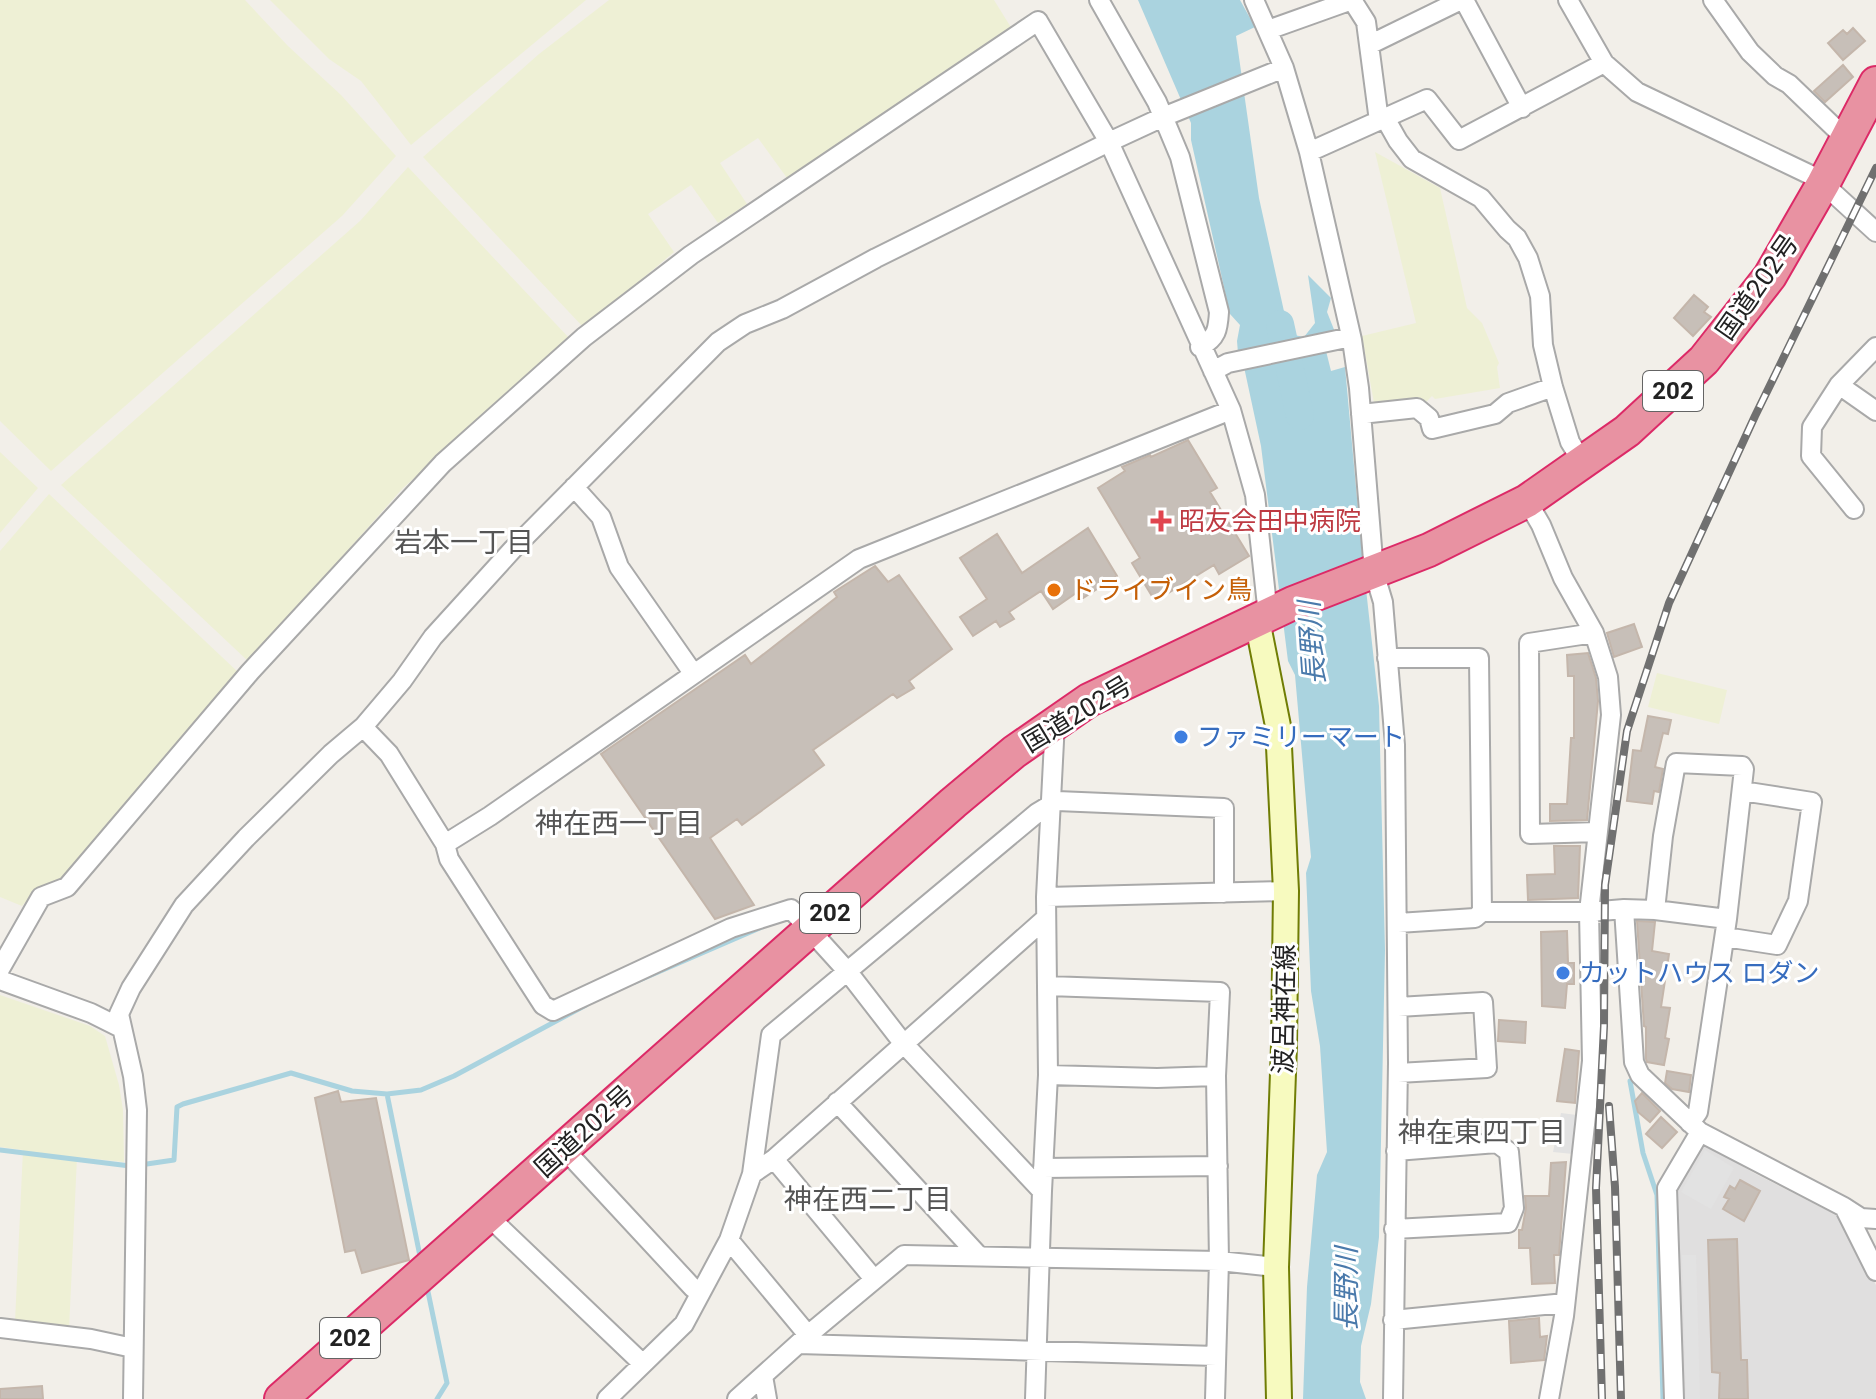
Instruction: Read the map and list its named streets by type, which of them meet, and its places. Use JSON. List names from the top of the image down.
{
  "streets": {
    "highway": ["国道202号", "202"],
    "main road": ["波呂神在線"]
  },
  "crossings": [
    ["国道202号", "波呂神在線"]
  ],
  "districts": [
    "岩本一丁目",
    "神在西一丁目",
    "神在東四丁目",
    "神在西二丁目"
  ],
  "water": ["長野川"],
  "places": {
    "health": ["昭友会田中病院"],
    "other": ["ドライブイン鳥", "ファミリーマート", "カットハウス ロダン"]
  }
}
